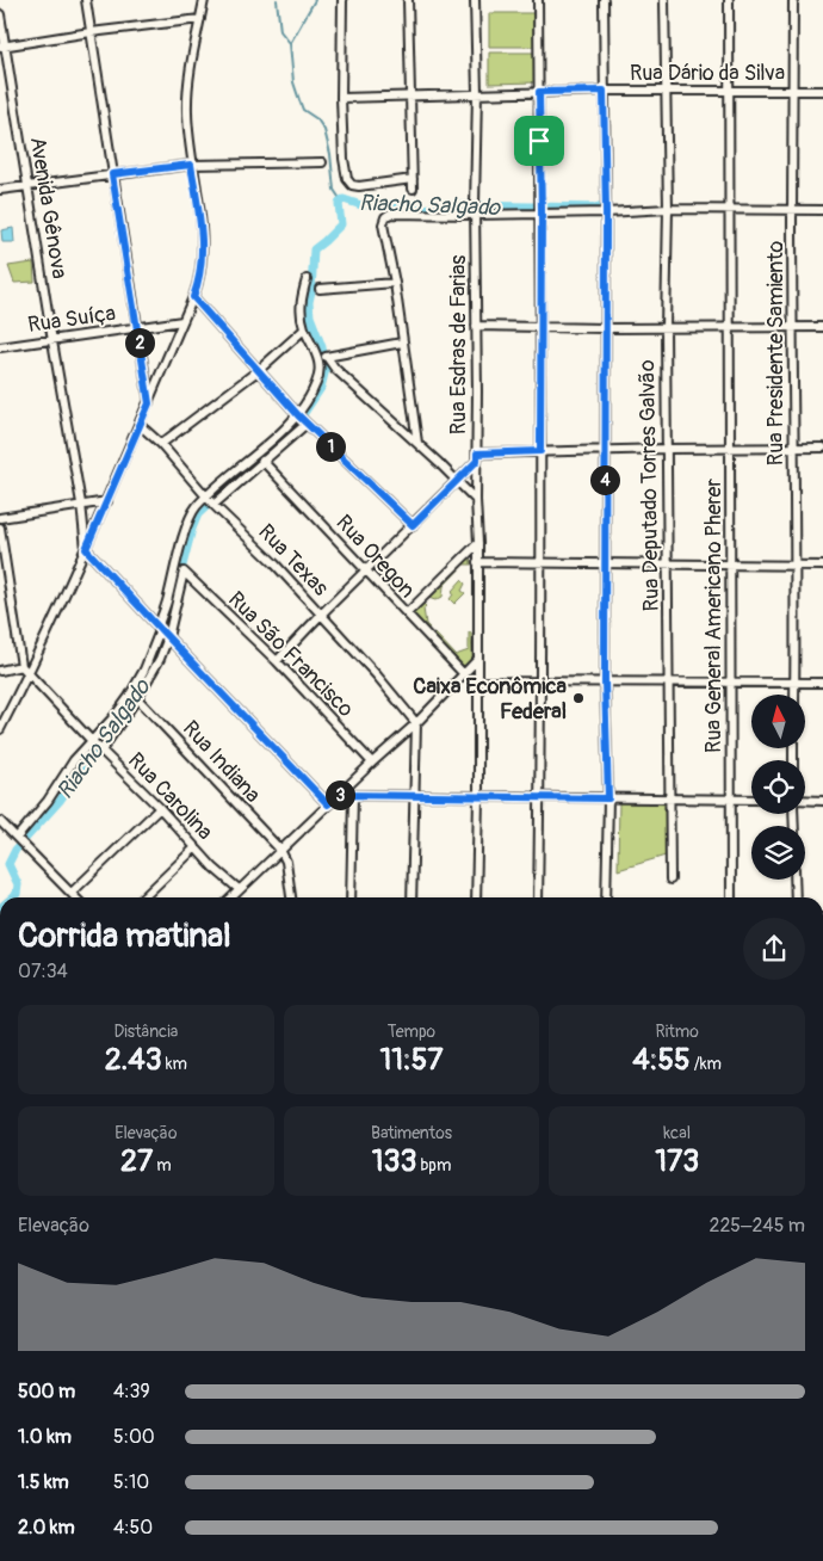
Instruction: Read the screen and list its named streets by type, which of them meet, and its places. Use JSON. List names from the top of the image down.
{
  "streets": {
    "street": [
      "Rua Dário da Silva",
      "Avenida Gênova",
      "Rua Suíça",
      "Rua Esdras de Farias",
      "Rua Presidente Samiento",
      "Rua Deputado Torres Galvão",
      "Rua Oregon",
      "Rua Texas",
      "Rua General Americano Pherer",
      "Rua São Francisco",
      "Rua Indiana",
      "Rua Carolina"
    ]
  },
  "crossings": [
    ["Rua Dário da Silva", "Rua Esdras de Farias"],
    ["Rua Dário da Silva", "Rua Presidente Samiento"],
    ["Rua Dário da Silva", "Rua Deputado Torres Galvão"],
    ["Rua Dário da Silva", "Rua General Americano Pherer"],
    ["Avenida Gênova", "Rua Suíça"]
  ],
  "water": ["Riacho Salgado"],
  "places": ["Caixa Econômica Federal"],
  "north": "top",
  "page": {
    "pins": [
      "2",
      "1",
      "4",
      "3"
    ],
    "heading": ["Corrida matinal", "07:34"],
    "stats": [
      ["Distância", "2.43 km"],
      ["Tempo", "11:57"],
      ["Ritmo", "4:55 /km"],
      ["Elevação", "27 m"],
      ["Batimentos", "133 bpm"],
      ["kcal", "173"]
    ],
    "chart": ["Elevação", "225–245 m"],
    "list": [
      {
        "name": "500 m",
        "note": "4:39"
      },
      {
        "name": "1.0 km",
        "note": "5:00"
      },
      {
        "name": "1.5 km",
        "note": "5:10"
      },
      {
        "name": "2.0 km",
        "note": "4:50"
      }
    ]
  }
}
